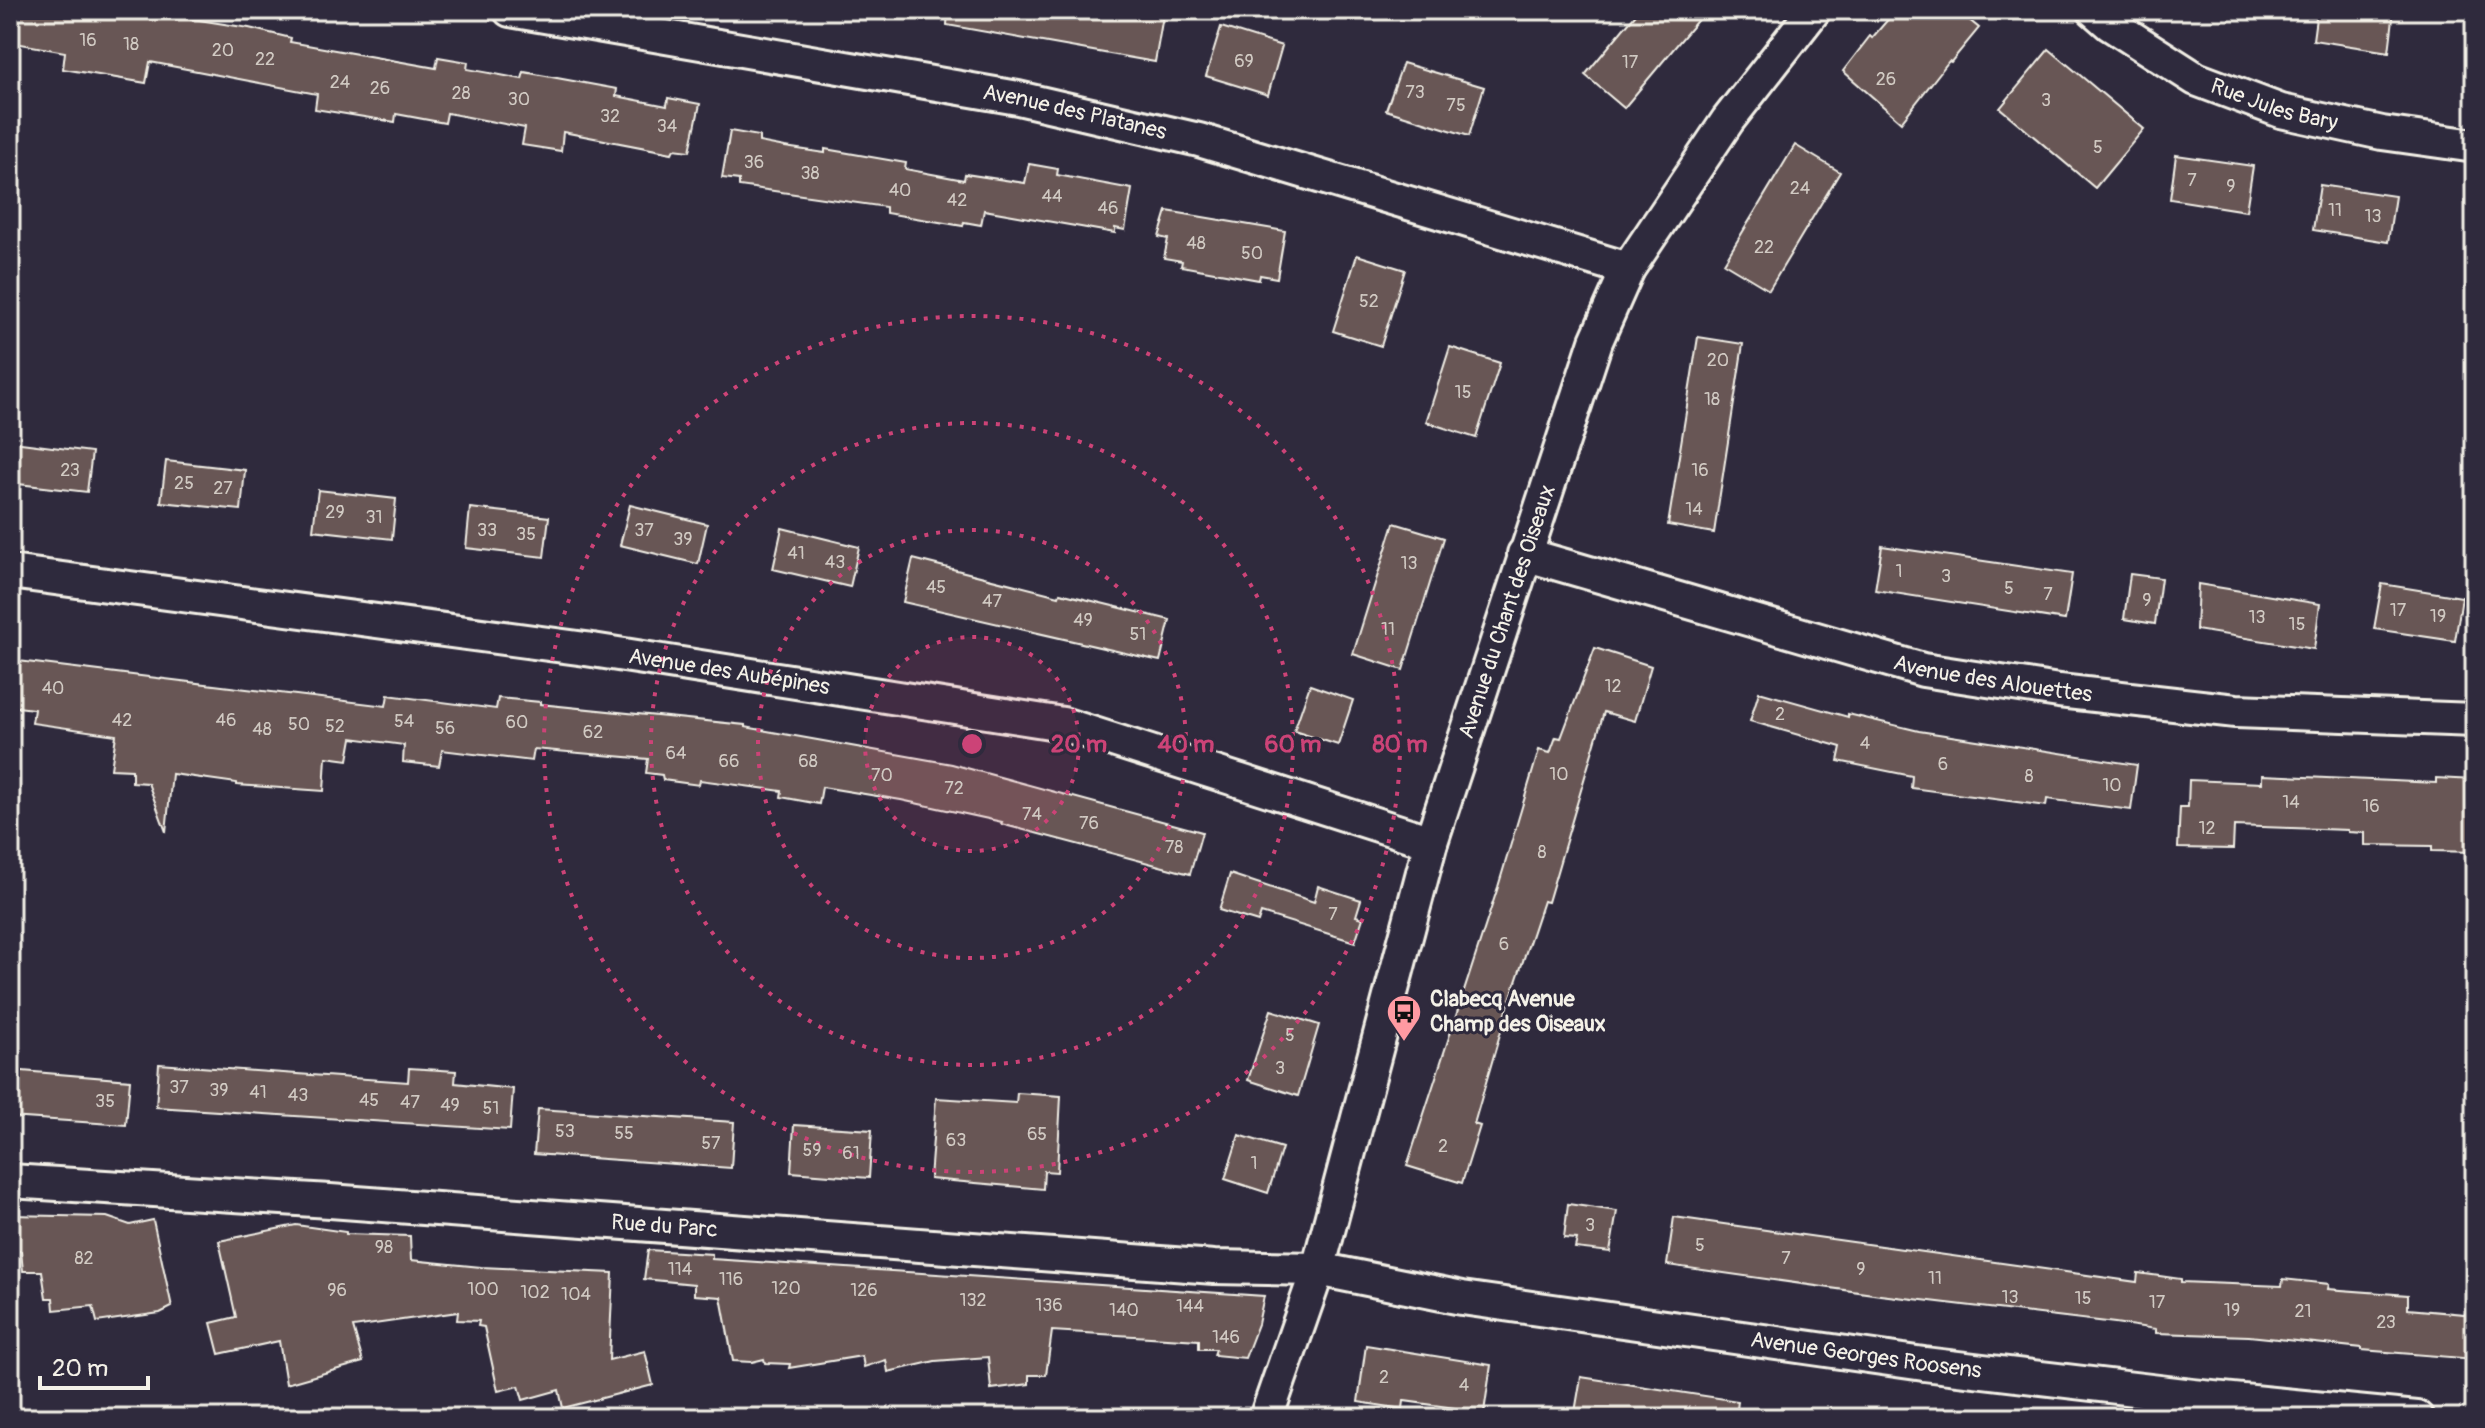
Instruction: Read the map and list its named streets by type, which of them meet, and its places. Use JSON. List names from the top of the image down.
{
  "streets": {
    "street": [
      "Rue Jules Bary",
      "Avenue des Platanes",
      "Avenue du Chant des Oiseaux",
      "Avenue des Aubépines",
      "Avenue des Alouettes",
      "Rue du Parc",
      "Avenue Georges Roosens"
    ]
  },
  "crossings": [
    ["Avenue des Platanes", "Avenue du Chant des Oiseaux"],
    ["Avenue du Chant des Oiseaux", "Avenue des Aubépines"],
    ["Avenue du Chant des Oiseaux", "Avenue des Alouettes"],
    ["Avenue du Chant des Oiseaux", "Rue du Parc"],
    ["Avenue du Chant des Oiseaux", "Avenue Georges Roosens"],
    ["Rue du Parc", "Avenue Georges Roosens"]
  ],
  "places": {
    "bus stop": ["Clabecq Avenue Champ des Oiseaux"]
  },
  "house_numbers": [
    "16",
    "18",
    "20",
    "22",
    "69",
    "17",
    "26",
    "24",
    "26",
    "73",
    "28",
    "30",
    "3",
    "75",
    "32",
    "34",
    "5",
    "36",
    "38",
    "7",
    "9",
    "24",
    "40",
    "44",
    "42",
    "46",
    "11",
    "13",
    "48",
    "22",
    "50",
    "52",
    "20",
    "15",
    "18",
    "23",
    "16",
    "25",
    "27",
    "14",
    "29",
    "31",
    "33",
    "37",
    "35",
    "39",
    "41",
    "43",
    "13",
    "1",
    "3",
    "45",
    "5",
    "7",
    "9",
    "47",
    "17",
    "19",
    "13",
    "49",
    "15",
    "11",
    "51",
    "12",
    "40",
    "2",
    "42",
    "46",
    "54",
    "60",
    "50",
    "52",
    "56",
    "48",
    "62",
    "4",
    "64",
    "66",
    "68",
    "6",
    "10",
    "70",
    "8",
    "10",
    "72",
    "14",
    "16",
    "74",
    "76",
    "12",
    "78",
    "8",
    "7",
    "6",
    "5",
    "3",
    "37",
    "39",
    "41",
    "43",
    "45",
    "35",
    "47",
    "49",
    "51",
    "53",
    "55",
    "65",
    "63",
    "57",
    "2",
    "59",
    "61",
    "1",
    "3",
    "5",
    "98",
    "82",
    "7",
    "114",
    "9",
    "11",
    "116",
    "120",
    "100",
    "96",
    "126",
    "102",
    "104",
    "13",
    "15",
    "132",
    "17",
    "136",
    "144",
    "140",
    "19",
    "21",
    "23",
    "146",
    "2",
    "4"
  ],
  "scale_bar": "20 m",
  "rings": [
    "20 m",
    "40 m",
    "60 m",
    "80 m"
  ]
}
